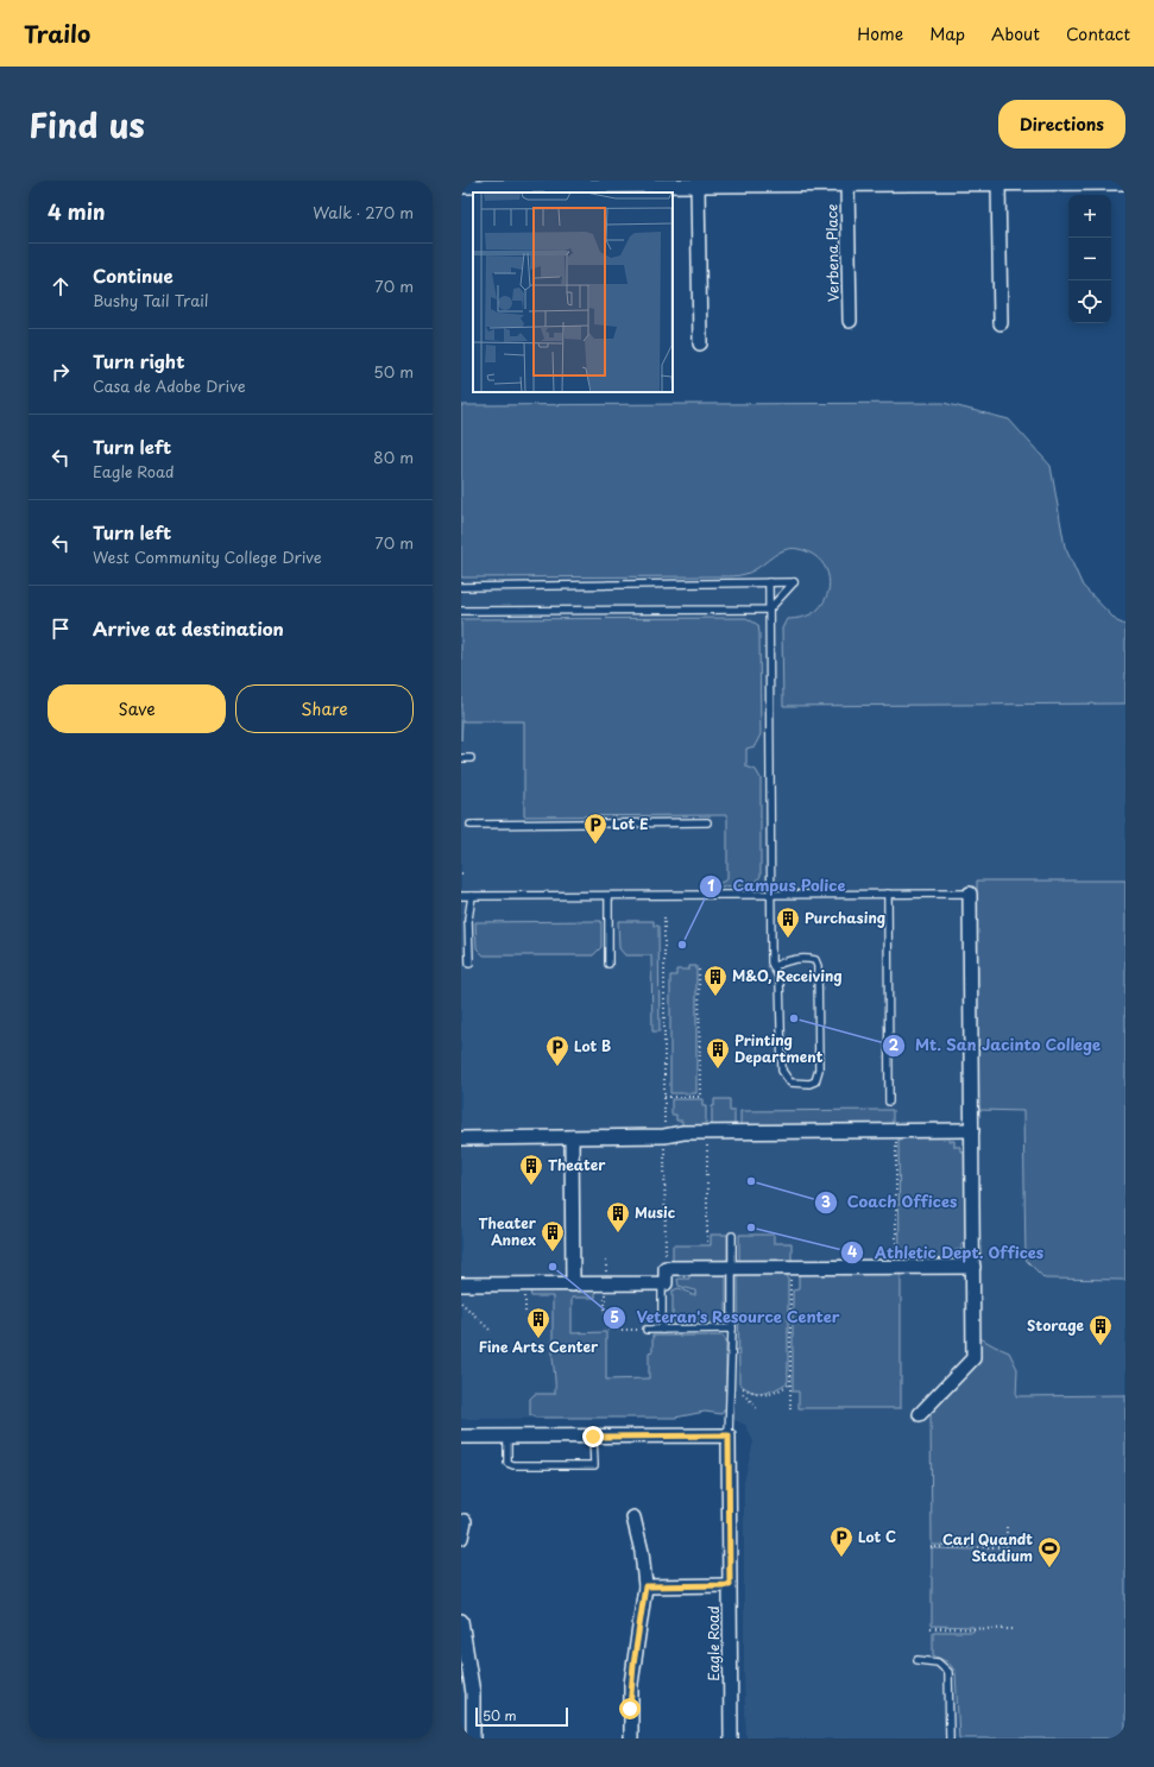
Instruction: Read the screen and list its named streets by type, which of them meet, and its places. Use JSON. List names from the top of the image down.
{
  "streets": {
    "street": ["Verbena Place", "Eagle Road"]
  },
  "places": {
    "parking": ["Lot E", "Lot B", "Lot C"],
    "building": [
      "Purchasing",
      "M&O, Receiving",
      "Printing Department",
      "Theater",
      "Music",
      "Theater Annex",
      "Fine Arts Center",
      "Storage"
    ],
    "other": [
      "Campus Police",
      "Mt. San Jacinto College",
      "Coach Offices",
      "Athletic Dept. Offices",
      "Veteran's Resource Center"
    ],
    "sports": ["Carl Quandt Stadium"]
  },
  "scale_bar": "50 m",
  "page": {
    "header": "Trailo",
    "nav": [
      "Home",
      "Map",
      "About",
      "Contact"
    ],
    "title": "Find us",
    "buttons": [
      "Directions",
      ["Save", "Share"]
    ],
    "heading": ["4 min", "Walk · 270 m"],
    "map_buttons": ["+", "−"],
    "list": [
      ["Continue", "Bushy Tail Trail", "70 m"],
      ["Turn right", "Casa de Adobe Drive", "50 m"],
      ["Turn left", "Eagle Road", "80 m"],
      ["Turn left", "West Community College Drive", "70 m"],
      "Arrive at destination"
    ],
    "scale": "50 m"
  }
}
